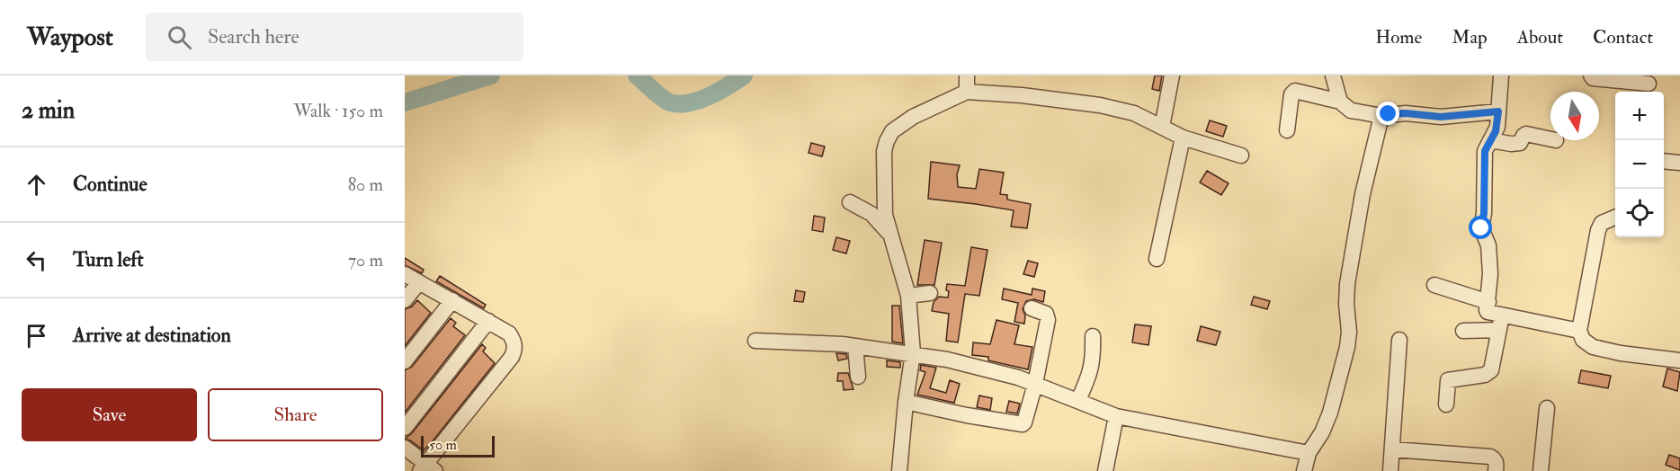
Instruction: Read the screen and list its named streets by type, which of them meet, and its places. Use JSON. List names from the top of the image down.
{
  "scale_bar": "50 m",
  "north": "bottom",
  "page": {
    "header": "Waypost",
    "search": "Search here",
    "nav": [
      "Home",
      "Map",
      "About",
      "Contact"
    ],
    "heading": ["2 min", "Walk · 150 m"],
    "map_buttons": ["+", "−"],
    "list": [
      ["Continue", "80 m"],
      ["Turn left", "70 m"],
      "Arrive at destination"
    ],
    "buttons": ["Save", "Share"],
    "scale": "50 m"
  }
}
